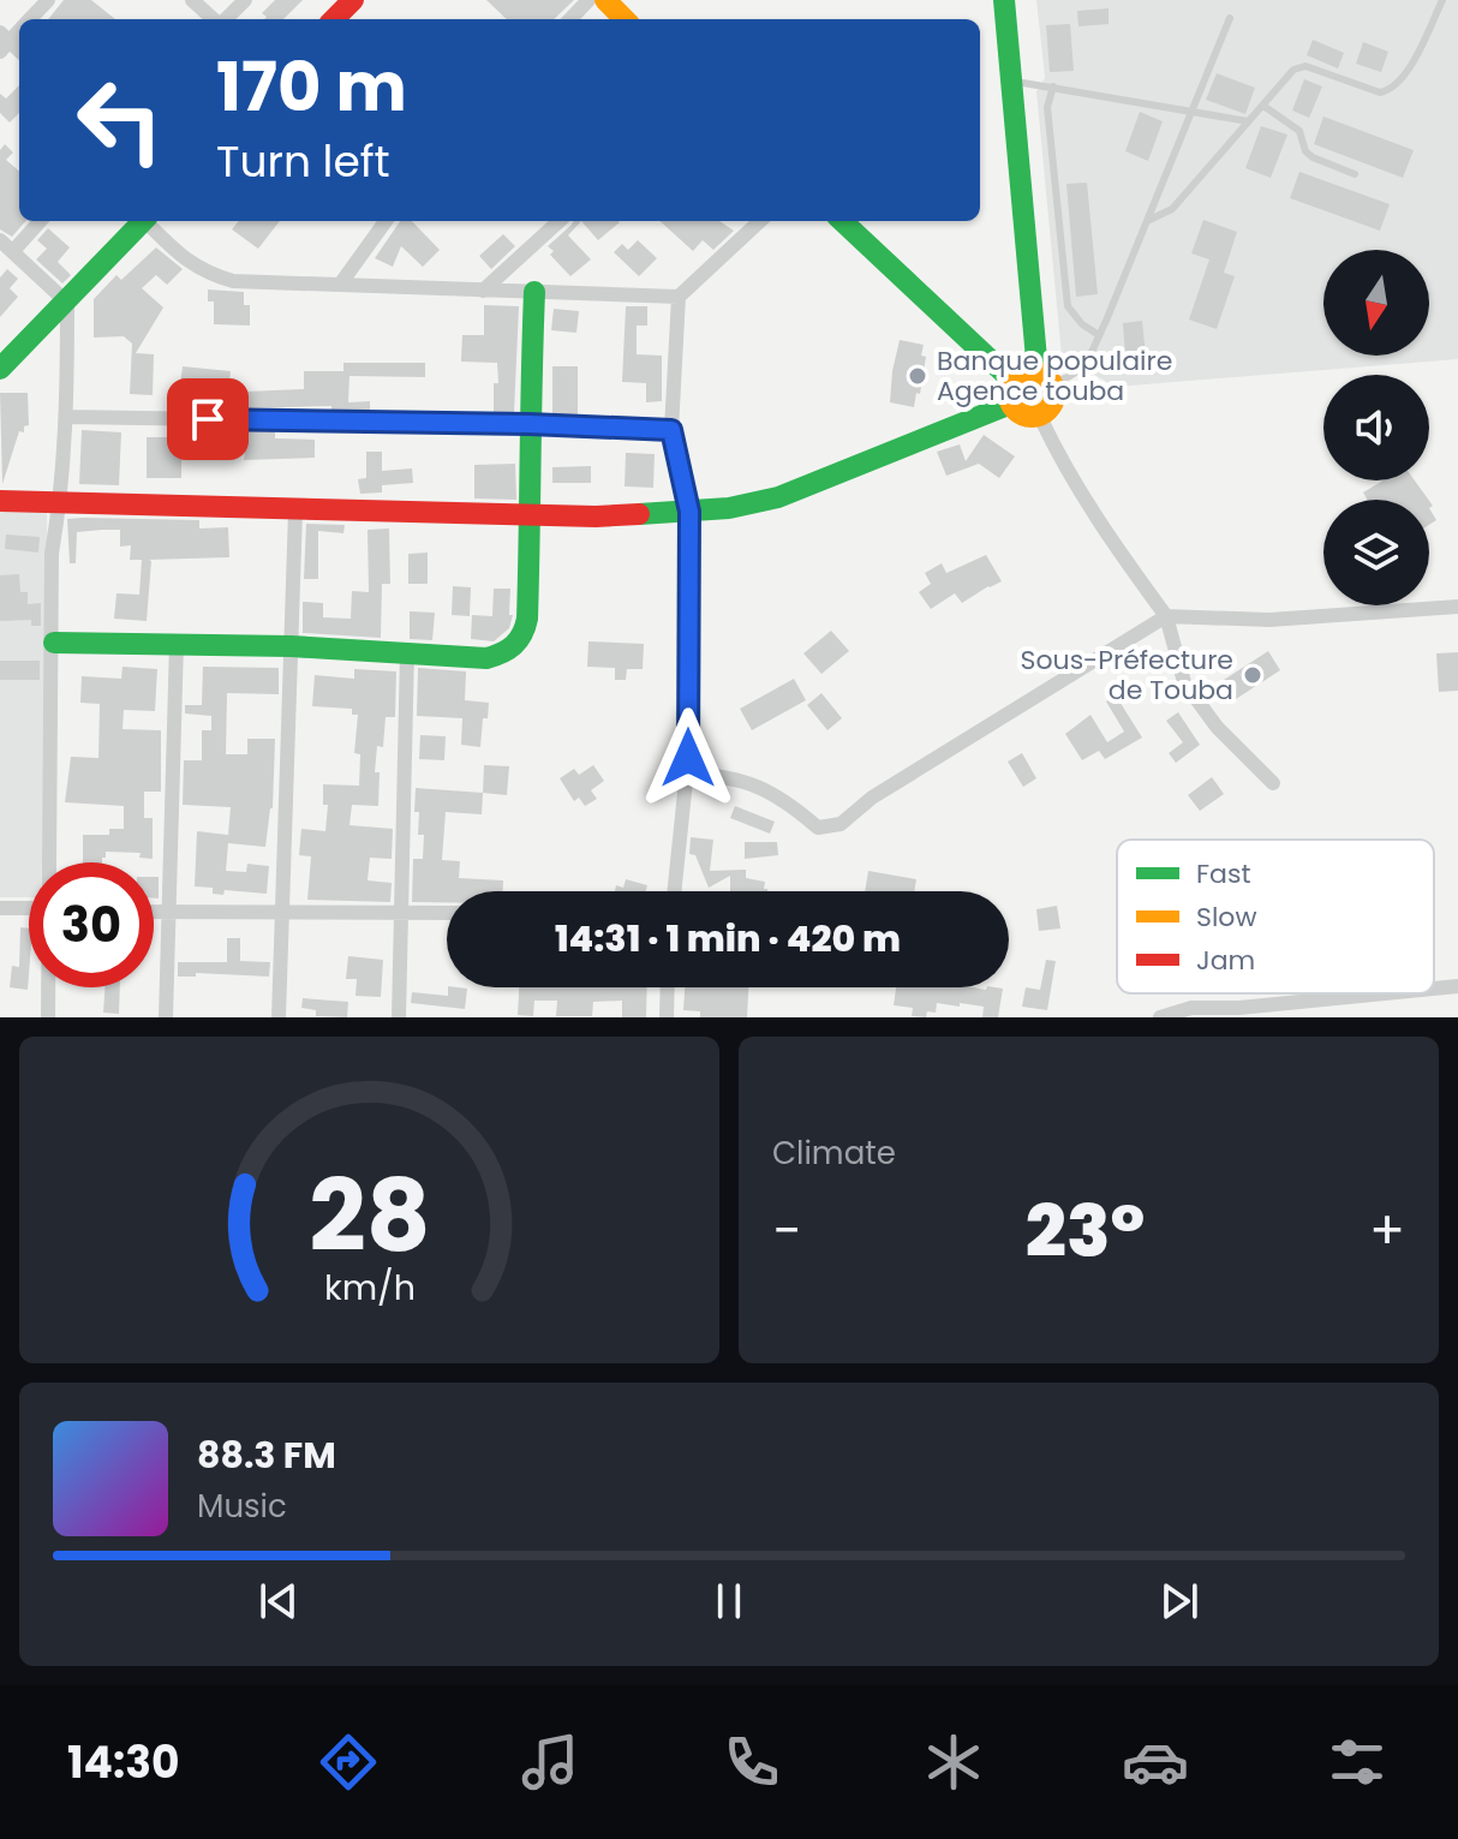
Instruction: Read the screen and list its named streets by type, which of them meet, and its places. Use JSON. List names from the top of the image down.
{
  "places": ["Banque populaire Agence touba", "Sous-Préfecture de Touba"],
  "legend": ["Fast", "Slow", "Jam"],
  "north": "bottom",
  "page": {
    "turn": ["170 m", "Turn left"],
    "limit": "30",
    "trip": "14:31 · 1 min · 420 m",
    "tile": "Climate",
    "heat": ["−", "23°", "+"],
    "song": ["88.3 FM", "Music"],
    "tabs": "14:30",
    "gauge": ["28", "km/h"]
  }
}
